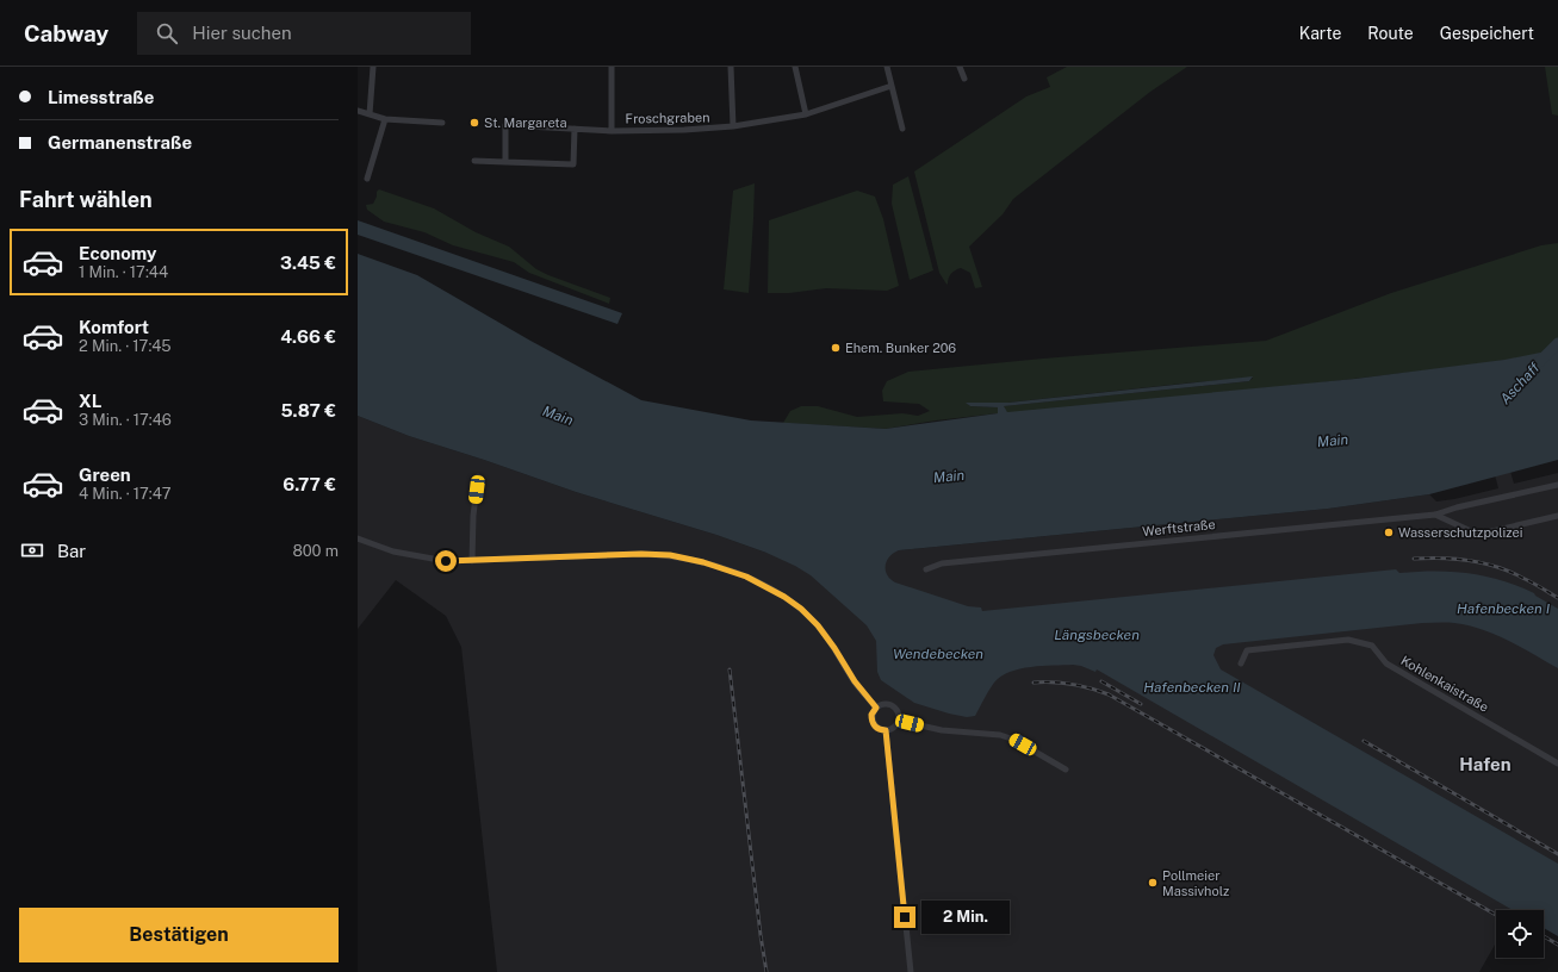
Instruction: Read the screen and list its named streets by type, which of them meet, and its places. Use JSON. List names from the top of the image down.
{
  "streets": {
    "street": ["Froschgraben", "Werftstraße", "Kohlenkaistraße"]
  },
  "districts": ["Hafen"],
  "water": [
    "Aschaff",
    "Main",
    "Hafenbecken I",
    "Längsbecken",
    "Wendebecken",
    "Hafenbecken II"
  ],
  "places": [
    "St. Margareta",
    "Ehem. Bunker 206",
    "Wasserschutzpolizei",
    "Pollmeier Massivholz"
  ],
  "page": {
    "header": "Cabway",
    "search": "Hier suchen",
    "nav": ["Karte", "Route", "Gespeichert"],
    "banner": ["Limesstraße", "Germanenstraße"],
    "heading": "Fahrt wählen",
    "list": [
      {
        "name": "Economy",
        "note": "1 Min. · 17:44",
        "value": "3.45 €"
      },
      {
        "name": "Komfort",
        "note": "2 Min. · 17:45",
        "value": "4.66 €"
      },
      {
        "name": "XL",
        "note": "3 Min. · 17:46",
        "value": "5.87 €"
      },
      {
        "name": "Green",
        "note": "4 Min. · 17:47",
        "value": "6.77 €"
      }
    ],
    "pay": ["Bar", "800 m"],
    "buttons": "Bestätigen",
    "bubble": "2 Min."
  }
}
